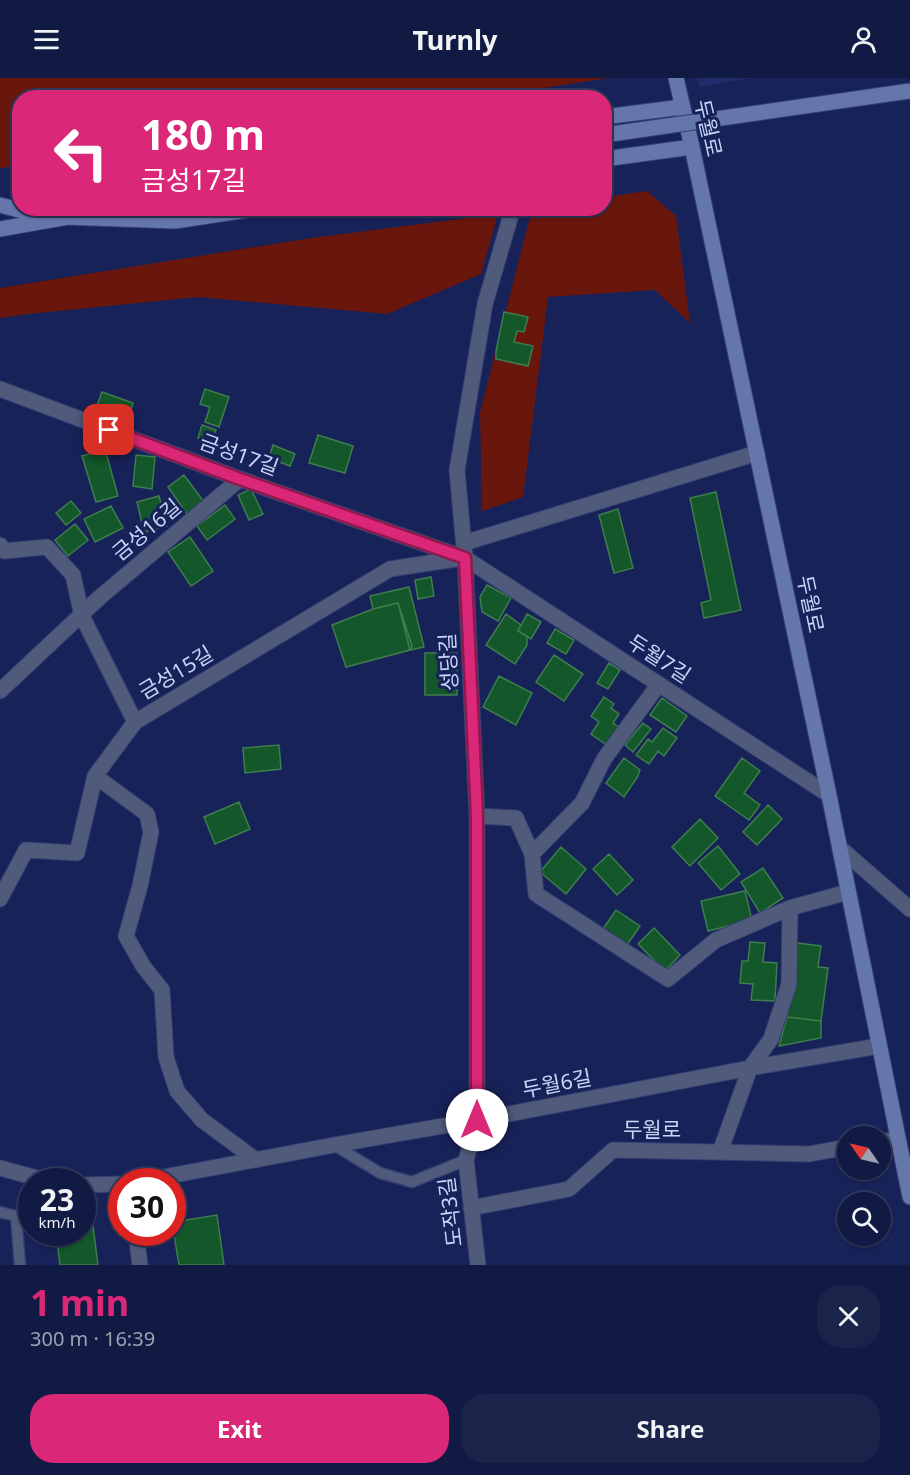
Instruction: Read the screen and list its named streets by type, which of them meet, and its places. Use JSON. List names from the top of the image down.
{
  "streets": {
    "main road": ["두월로"],
    "street": [
      "금성17길",
      "금성16길",
      "두월7길",
      "성당길",
      "금성15길",
      "두월6길",
      "도작3길"
    ]
  },
  "crossings": [
    ["두월로", "두월7길"],
    ["두월로", "금성15길"],
    ["두월로", "두월6길"],
    ["두월로", "도작3길"],
    ["금성17길", "금성16길"],
    ["금성17길", "두월7길"],
    ["금성17길", "성당길"],
    ["금성17길", "금성15길"],
    ["두월7길", "성당길"],
    ["두월7길", "금성15길"],
    ["성당길", "금성15길"],
    ["성당길", "두월6길"],
    ["성당길", "도작3길"],
    ["두월6길", "도작3길"]
  ],
  "north": "top left",
  "page": {
    "header": "Turnly",
    "turn": ["180 m", "금성17길"],
    "speed": "23 km/h",
    "limit": "30",
    "heading": ["1 min", "300 m · 16:39"],
    "buttons": ["Exit", "Share"]
  }
}
